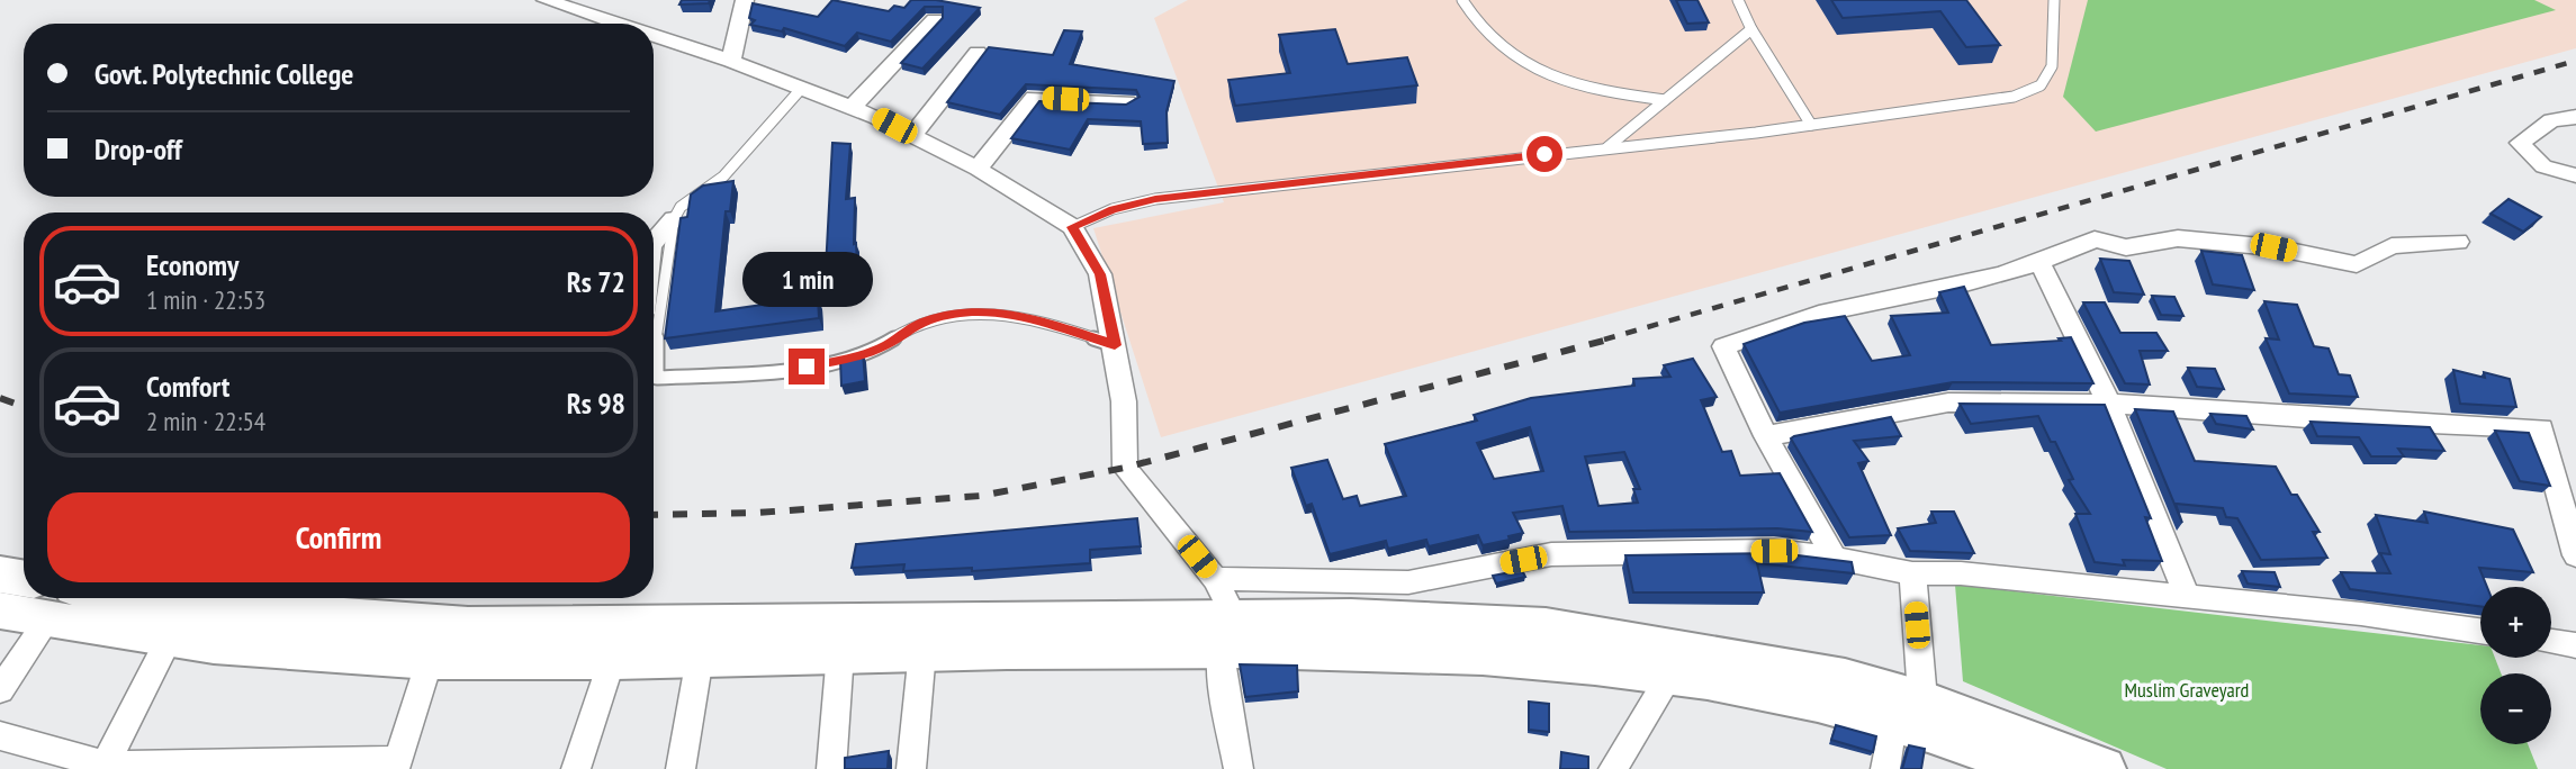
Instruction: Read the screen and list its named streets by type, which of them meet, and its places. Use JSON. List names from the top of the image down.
{
  "parks": ["Muslim Graveyard"],
  "page": {
    "banner": ["Govt. Polytechnic College", "Drop-off"],
    "list": [
      {
        "name": "Economy",
        "note": "1 min · 22:53",
        "value": "Rs 72"
      },
      {
        "name": "Comfort",
        "note": "2 min · 22:54",
        "value": "Rs 98"
      }
    ],
    "bubble": "1 min",
    "buttons": "Confirm",
    "map_buttons": ["+", "−"]
  }
}
